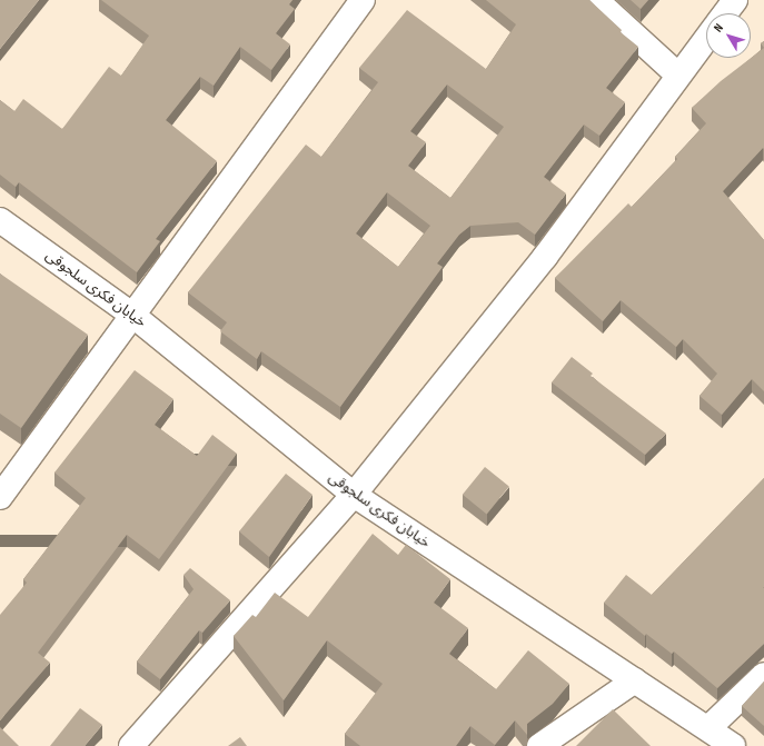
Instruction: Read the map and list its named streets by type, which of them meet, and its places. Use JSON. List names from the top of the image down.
{
  "streets": {
    "street": ["خیابان فکری سلجوقی"]
  },
  "north": "top left"
}
